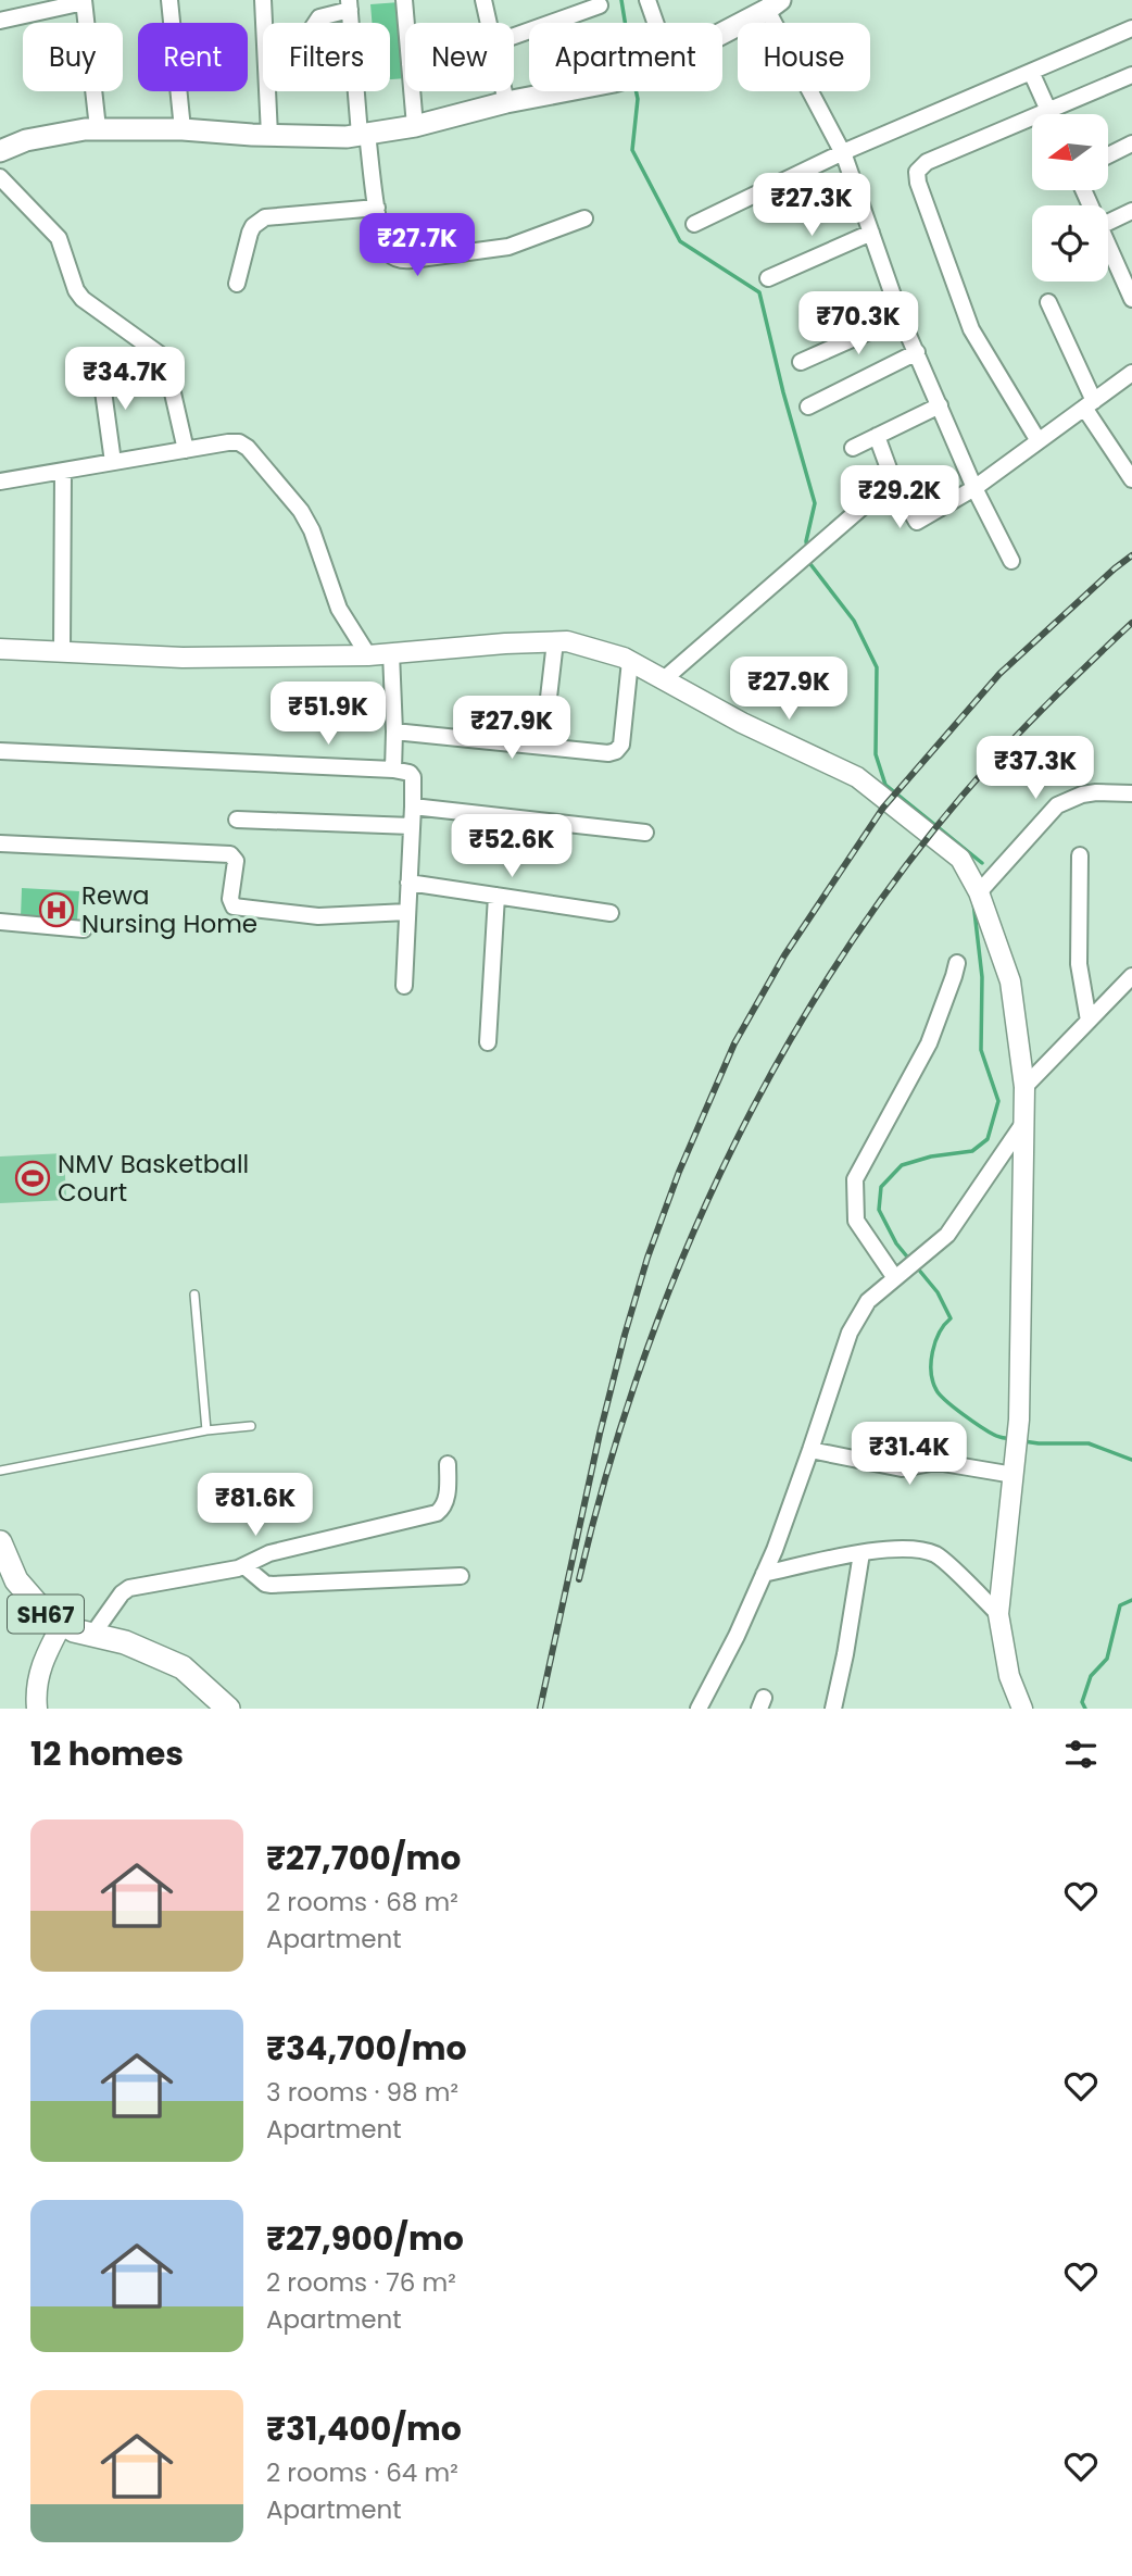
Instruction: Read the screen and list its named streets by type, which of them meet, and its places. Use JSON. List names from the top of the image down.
{
  "streets": {
    "main road": ["SH67"]
  },
  "places": {
    "hospital": ["Rewa Nursing Home"],
    "sports": ["NMV Basketball Court"]
  },
  "north": "left",
  "page": {
    "chip": [
      "Buy",
      "Rent",
      "Filters",
      "New",
      "Apartment",
      "House"
    ],
    "price": [
      "₹27.3K",
      "₹27.7K",
      "₹70.3K",
      "₹34.7K",
      "₹29.2K",
      "₹27.9K",
      "₹51.9K",
      "₹27.9K",
      "₹37.3K",
      "₹52.6K",
      "₹31.4K",
      "₹81.6K"
    ],
    "heading": "12 homes",
    "list": [
      {
        "name": "₹27,700/mo",
        "note": "2 rooms · 68 m² · Apartment"
      },
      {
        "name": "₹34,700/mo",
        "note": "3 rooms · 98 m² · Apartment"
      },
      {
        "name": "₹27,900/mo",
        "note": "2 rooms · 76 m² · Apartment"
      },
      {
        "name": "₹31,400/mo",
        "note": "2 rooms · 64 m² · Apartment"
      }
    ]
  }
}
